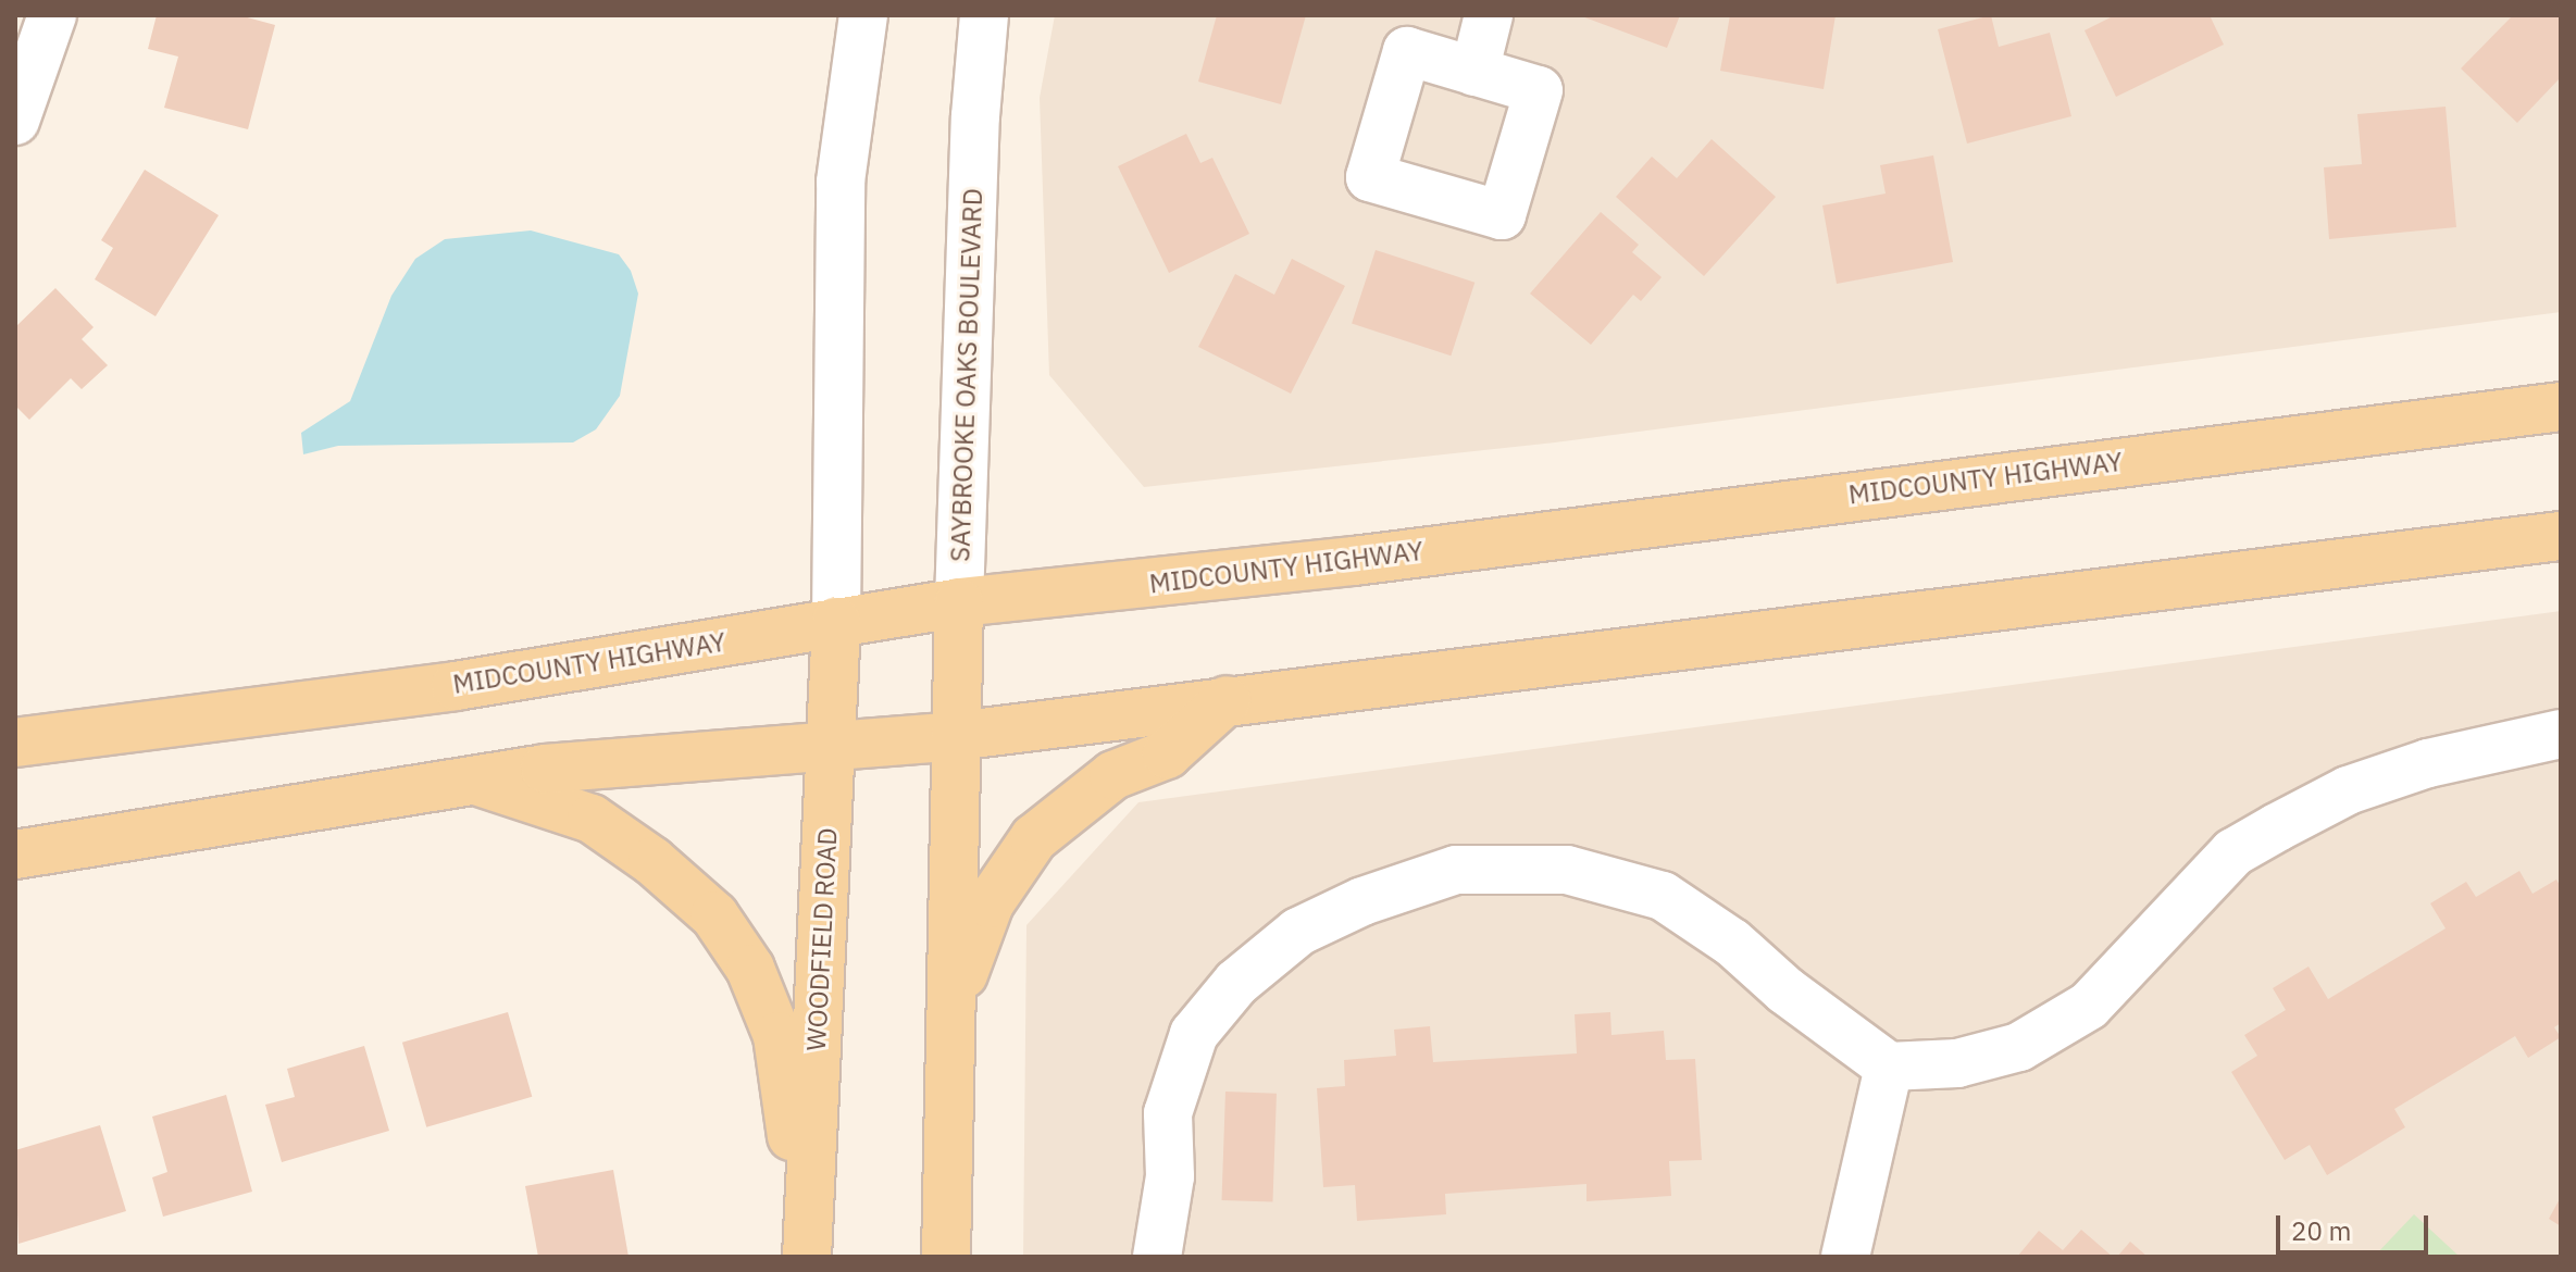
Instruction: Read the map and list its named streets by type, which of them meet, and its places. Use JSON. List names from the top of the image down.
{
  "streets": {
    "main road": ["SAYBROOKE OAKS BOULEVARD", "MIDCOUNTY HIGHWAY", "WOODFIELD ROAD"]
  },
  "crossings": [
    ["SAYBROOKE OAKS BOULEVARD", "MIDCOUNTY HIGHWAY"],
    ["MIDCOUNTY HIGHWAY", "WOODFIELD ROAD"]
  ],
  "scale_bar": "20 m"
}
